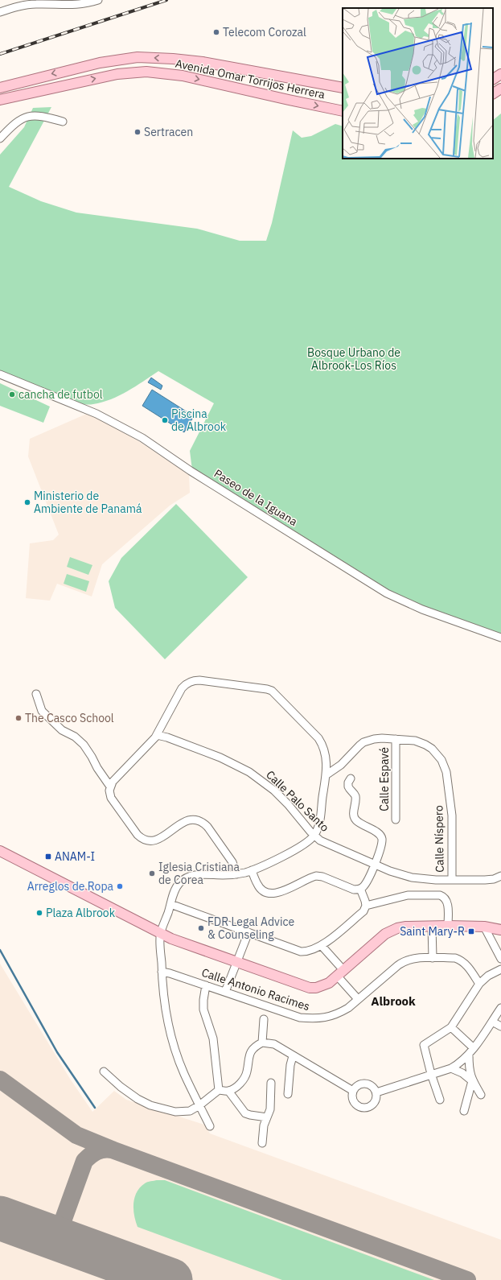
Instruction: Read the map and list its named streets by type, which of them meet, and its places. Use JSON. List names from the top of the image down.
{
  "streets": {
    "main road": ["Avenida Omar Torrijos Herrera"],
    "street": [
      "Paseo de la Iguana",
      "Calle Espavé",
      "Calle Palo Santo",
      "Calle Níspero",
      "Calle Antonio Racimes"
    ]
  },
  "crossings": [
    ["Calle Espavé", "Calle Níspero"],
    ["Calle Palo Santo", "Calle Níspero"]
  ],
  "districts": ["Albrook"],
  "parks": ["Bosque Urbano de Albrook-Los Ríos"],
  "places": {
    "other": [
      "Telecom Corozal",
      "Sertracen",
      "cancha de futbol",
      "Piscina de Albrook",
      "Ministerio de Ambiente de Panamá",
      "The Casco School",
      "Iglesia Cristiana de Corea",
      "Arreglos de Ropa",
      "Plaza Albrook",
      "FDR Legal Advice & Counseling"
    ],
    "transit": ["ANAM-I", "Saint Mary-R"]
  }
}
